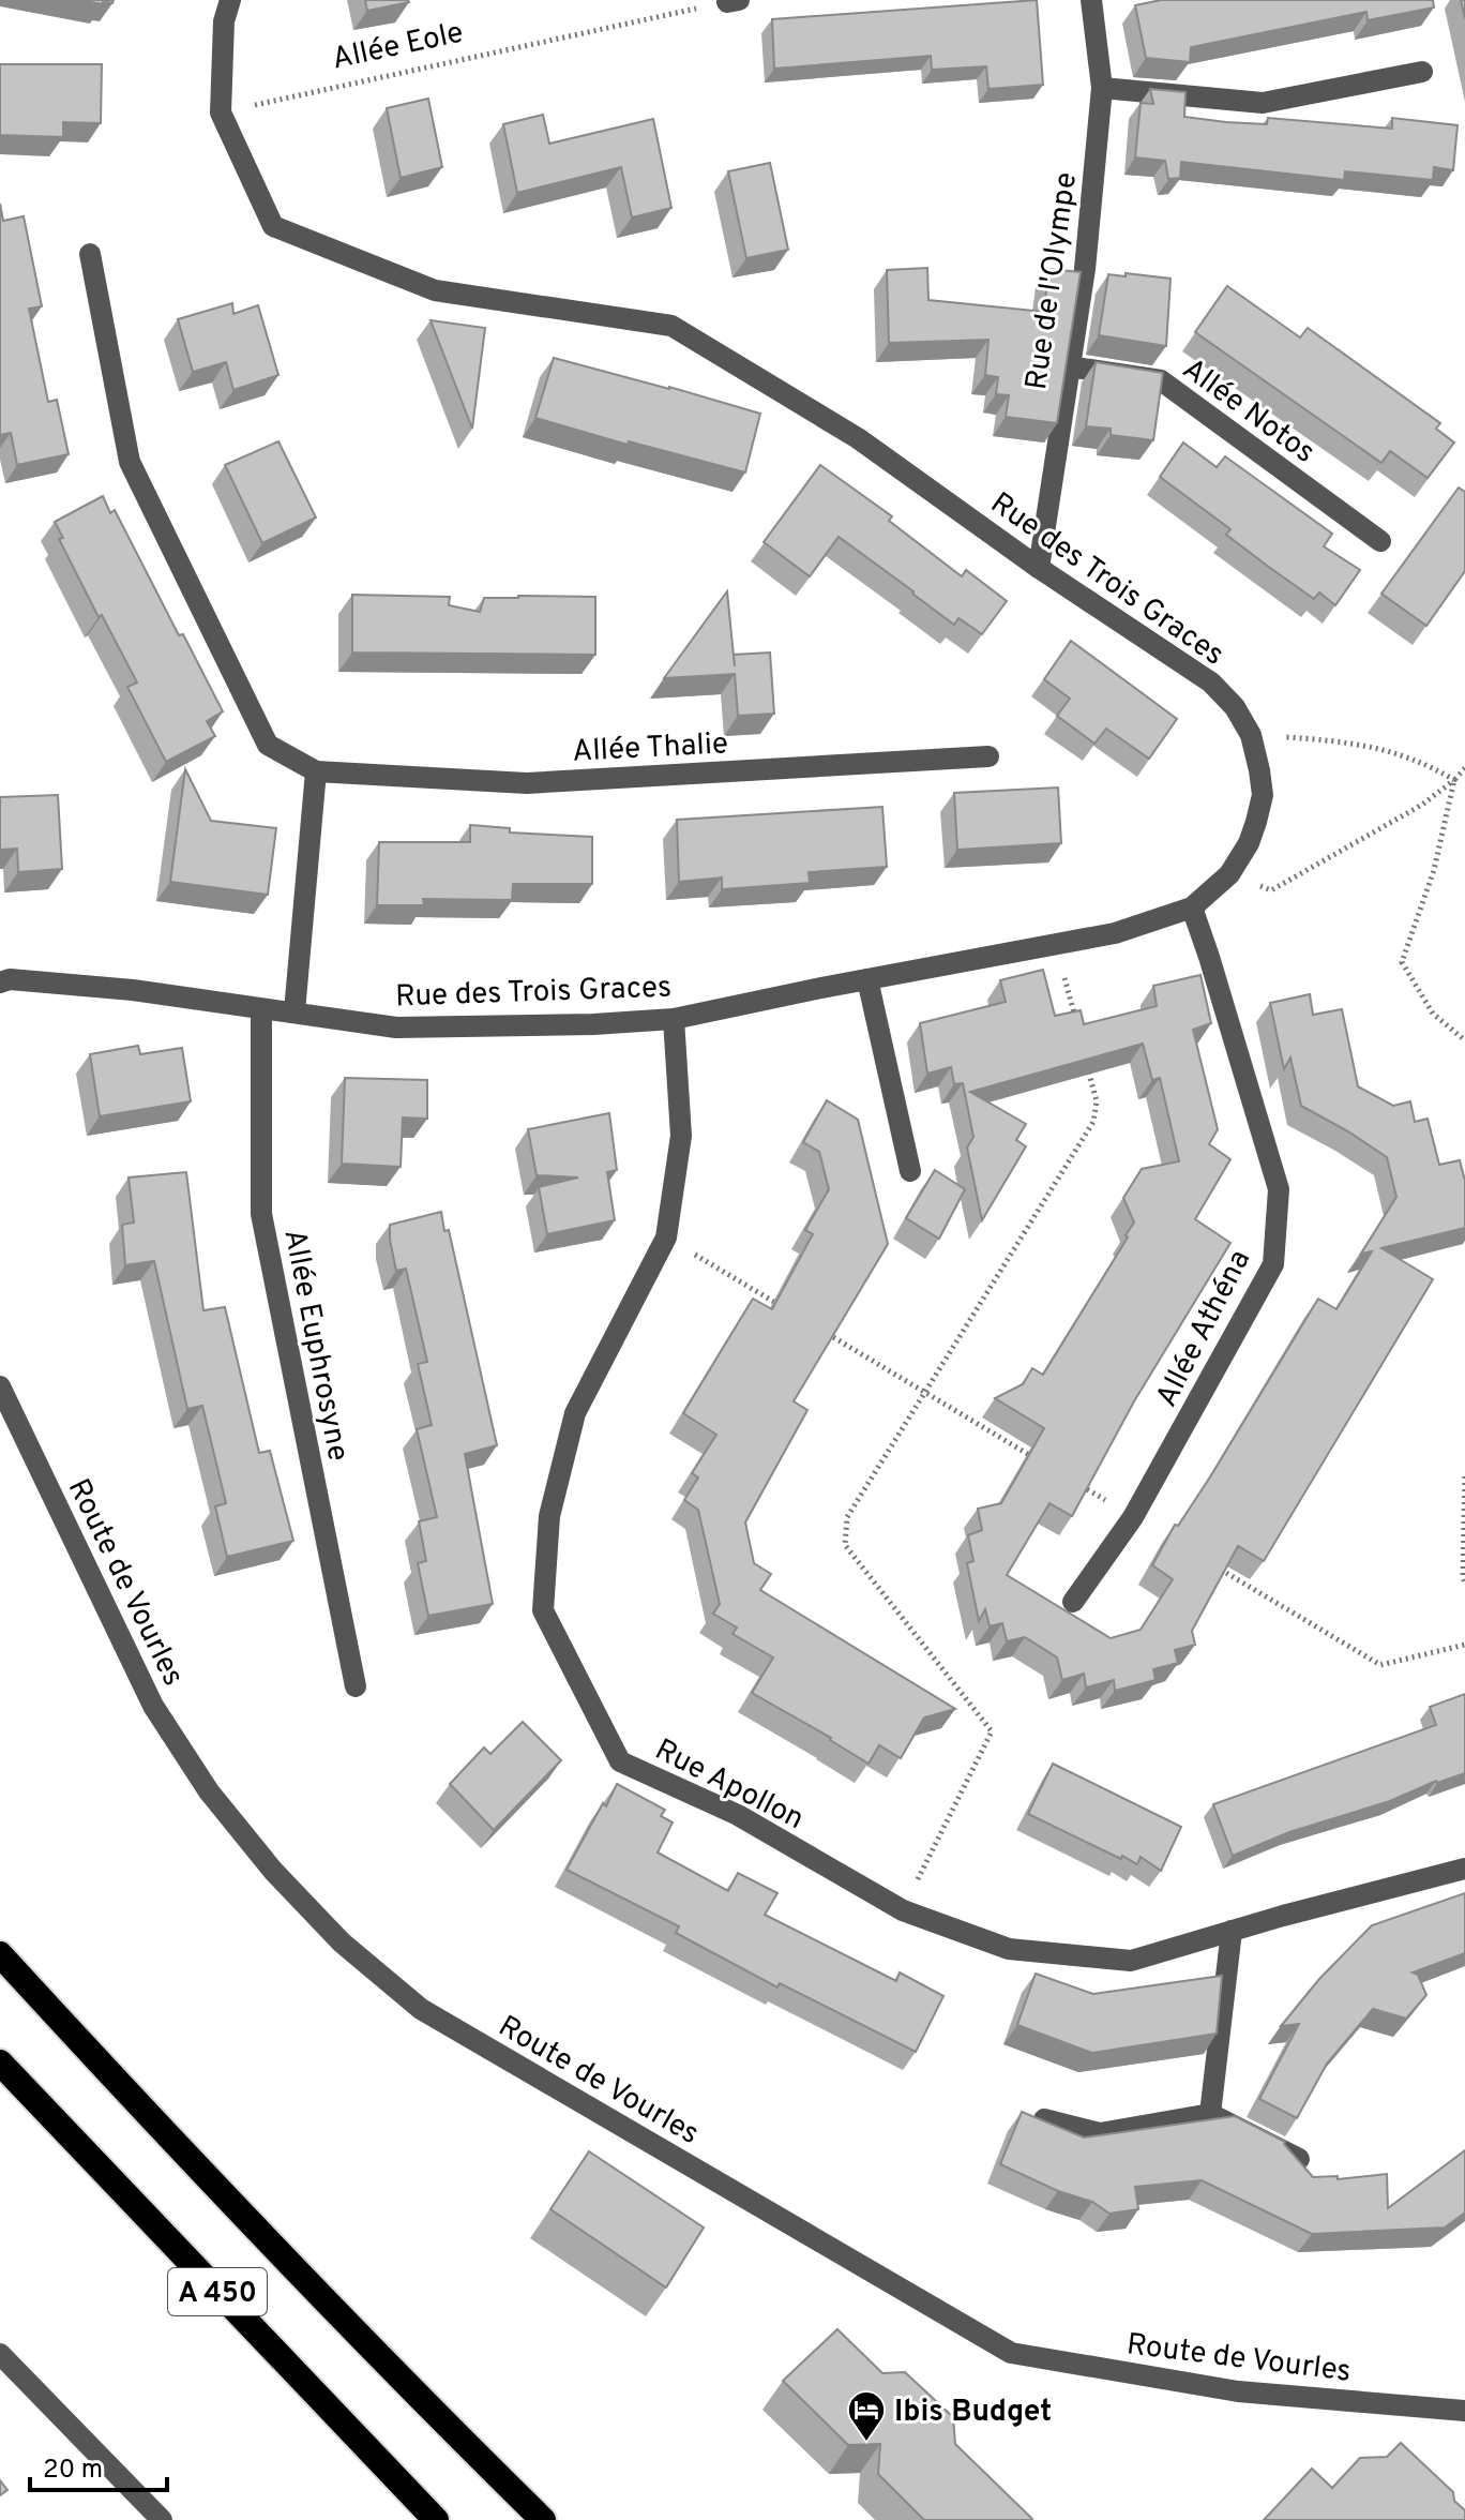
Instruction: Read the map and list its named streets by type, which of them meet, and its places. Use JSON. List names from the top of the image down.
{
  "streets": {
    "highway": ["A 450"],
    "street": [
      "Rue de l'Olympe",
      "Allée Notos",
      "Rue des Trois Graces",
      "Allée Thalie",
      "Allée Athéna",
      "Allée Euphrosyne",
      "Route de Vourles",
      "Rue Apollon"
    ],
    "path": ["Allée Eole"]
  },
  "crossings": [
    ["Allée Eole", "Rue des Trois Graces"],
    ["Rue de l'Olympe", "Allée Notos"],
    ["Rue de l'Olympe", "Rue des Trois Graces"],
    ["Rue des Trois Graces", "Allée Athéna"],
    ["Rue des Trois Graces", "Allée Euphrosyne"],
    ["Rue des Trois Graces", "Rue Apollon"]
  ],
  "places": {
    "hotel": ["Ibis Budget"]
  },
  "scale_bar": "20 m"
}
